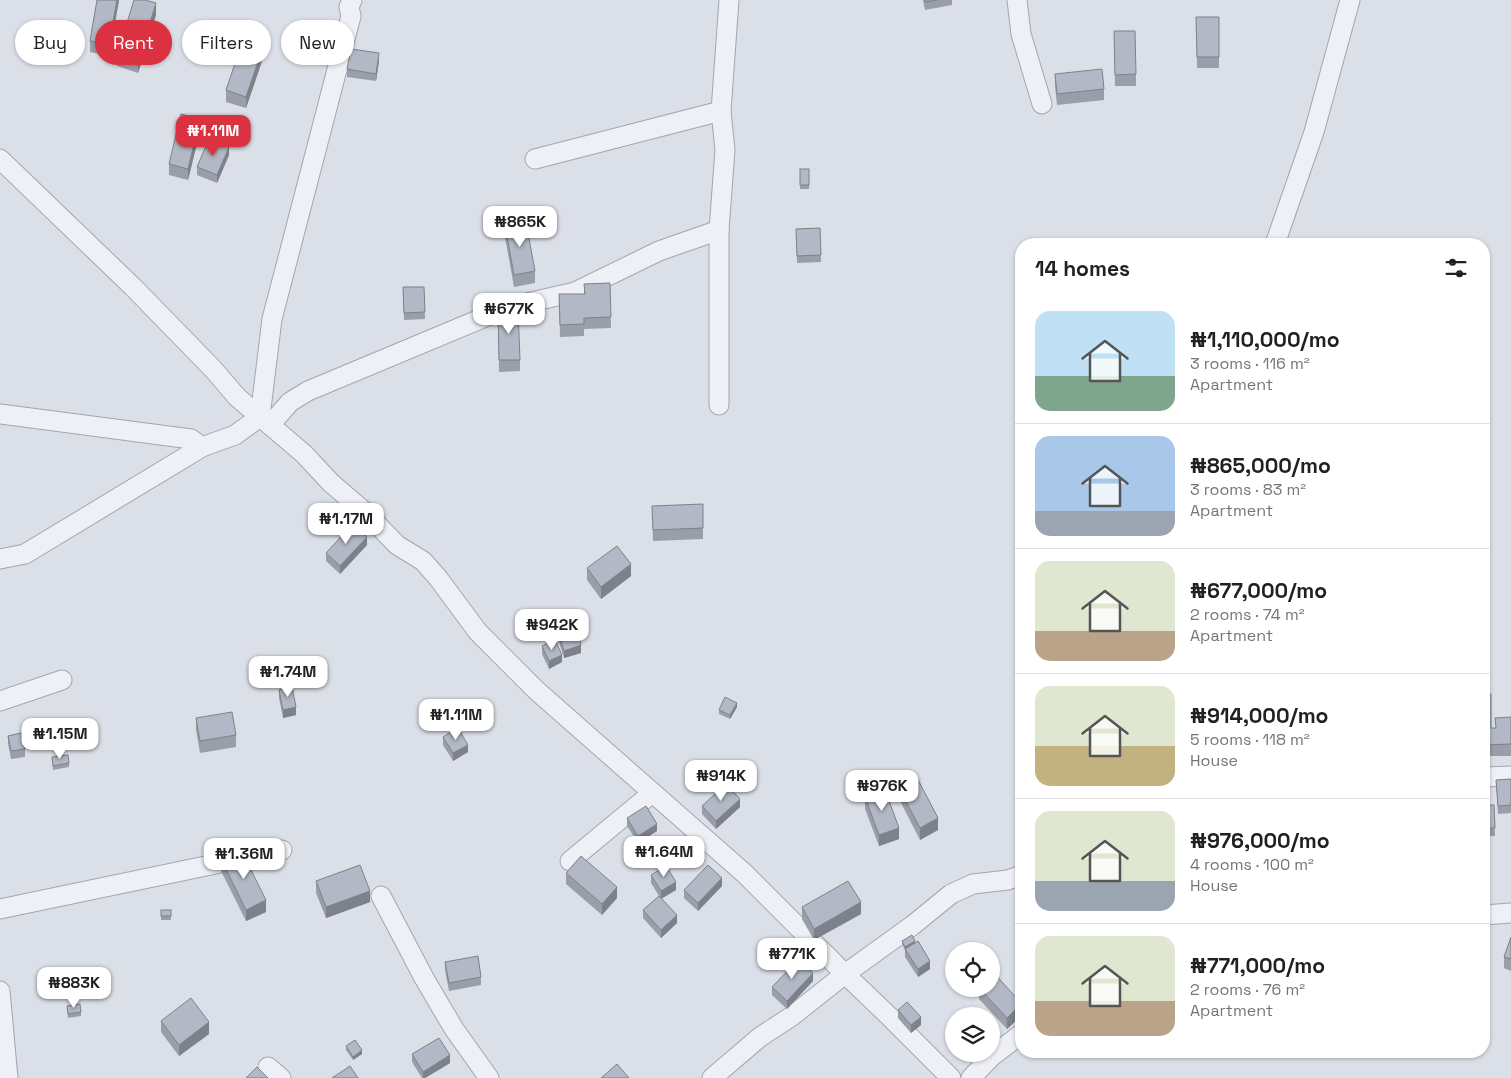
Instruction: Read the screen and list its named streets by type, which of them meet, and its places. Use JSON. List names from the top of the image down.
{
  "page": {
    "chip": [
      "Buy",
      "Rent",
      "Filters",
      "New"
    ],
    "price": [
      "₦1.11M",
      "₦865K",
      "₦677K",
      "₦1.17M",
      "₦942K",
      "₦1.74M",
      "₦1.11M",
      "₦1.15M",
      "₦914K",
      "₦976K",
      "₦1.64M",
      "₦1.36M",
      "₦771K",
      "₦883K"
    ],
    "heading": "14 homes",
    "list": [
      {
        "name": "₦1,110,000/mo",
        "note": "3 rooms · 116 m² · Apartment"
      },
      {
        "name": "₦865,000/mo",
        "note": "3 rooms · 83 m² · Apartment"
      },
      {
        "name": "₦677,000/mo",
        "note": "2 rooms · 74 m² · Apartment"
      },
      {
        "name": "₦914,000/mo",
        "note": "5 rooms · 118 m² · House"
      },
      {
        "name": "₦976,000/mo",
        "note": "4 rooms · 100 m² · House"
      },
      {
        "name": "₦771,000/mo",
        "note": "2 rooms · 76 m² · Apartment"
      }
    ]
  }
}
